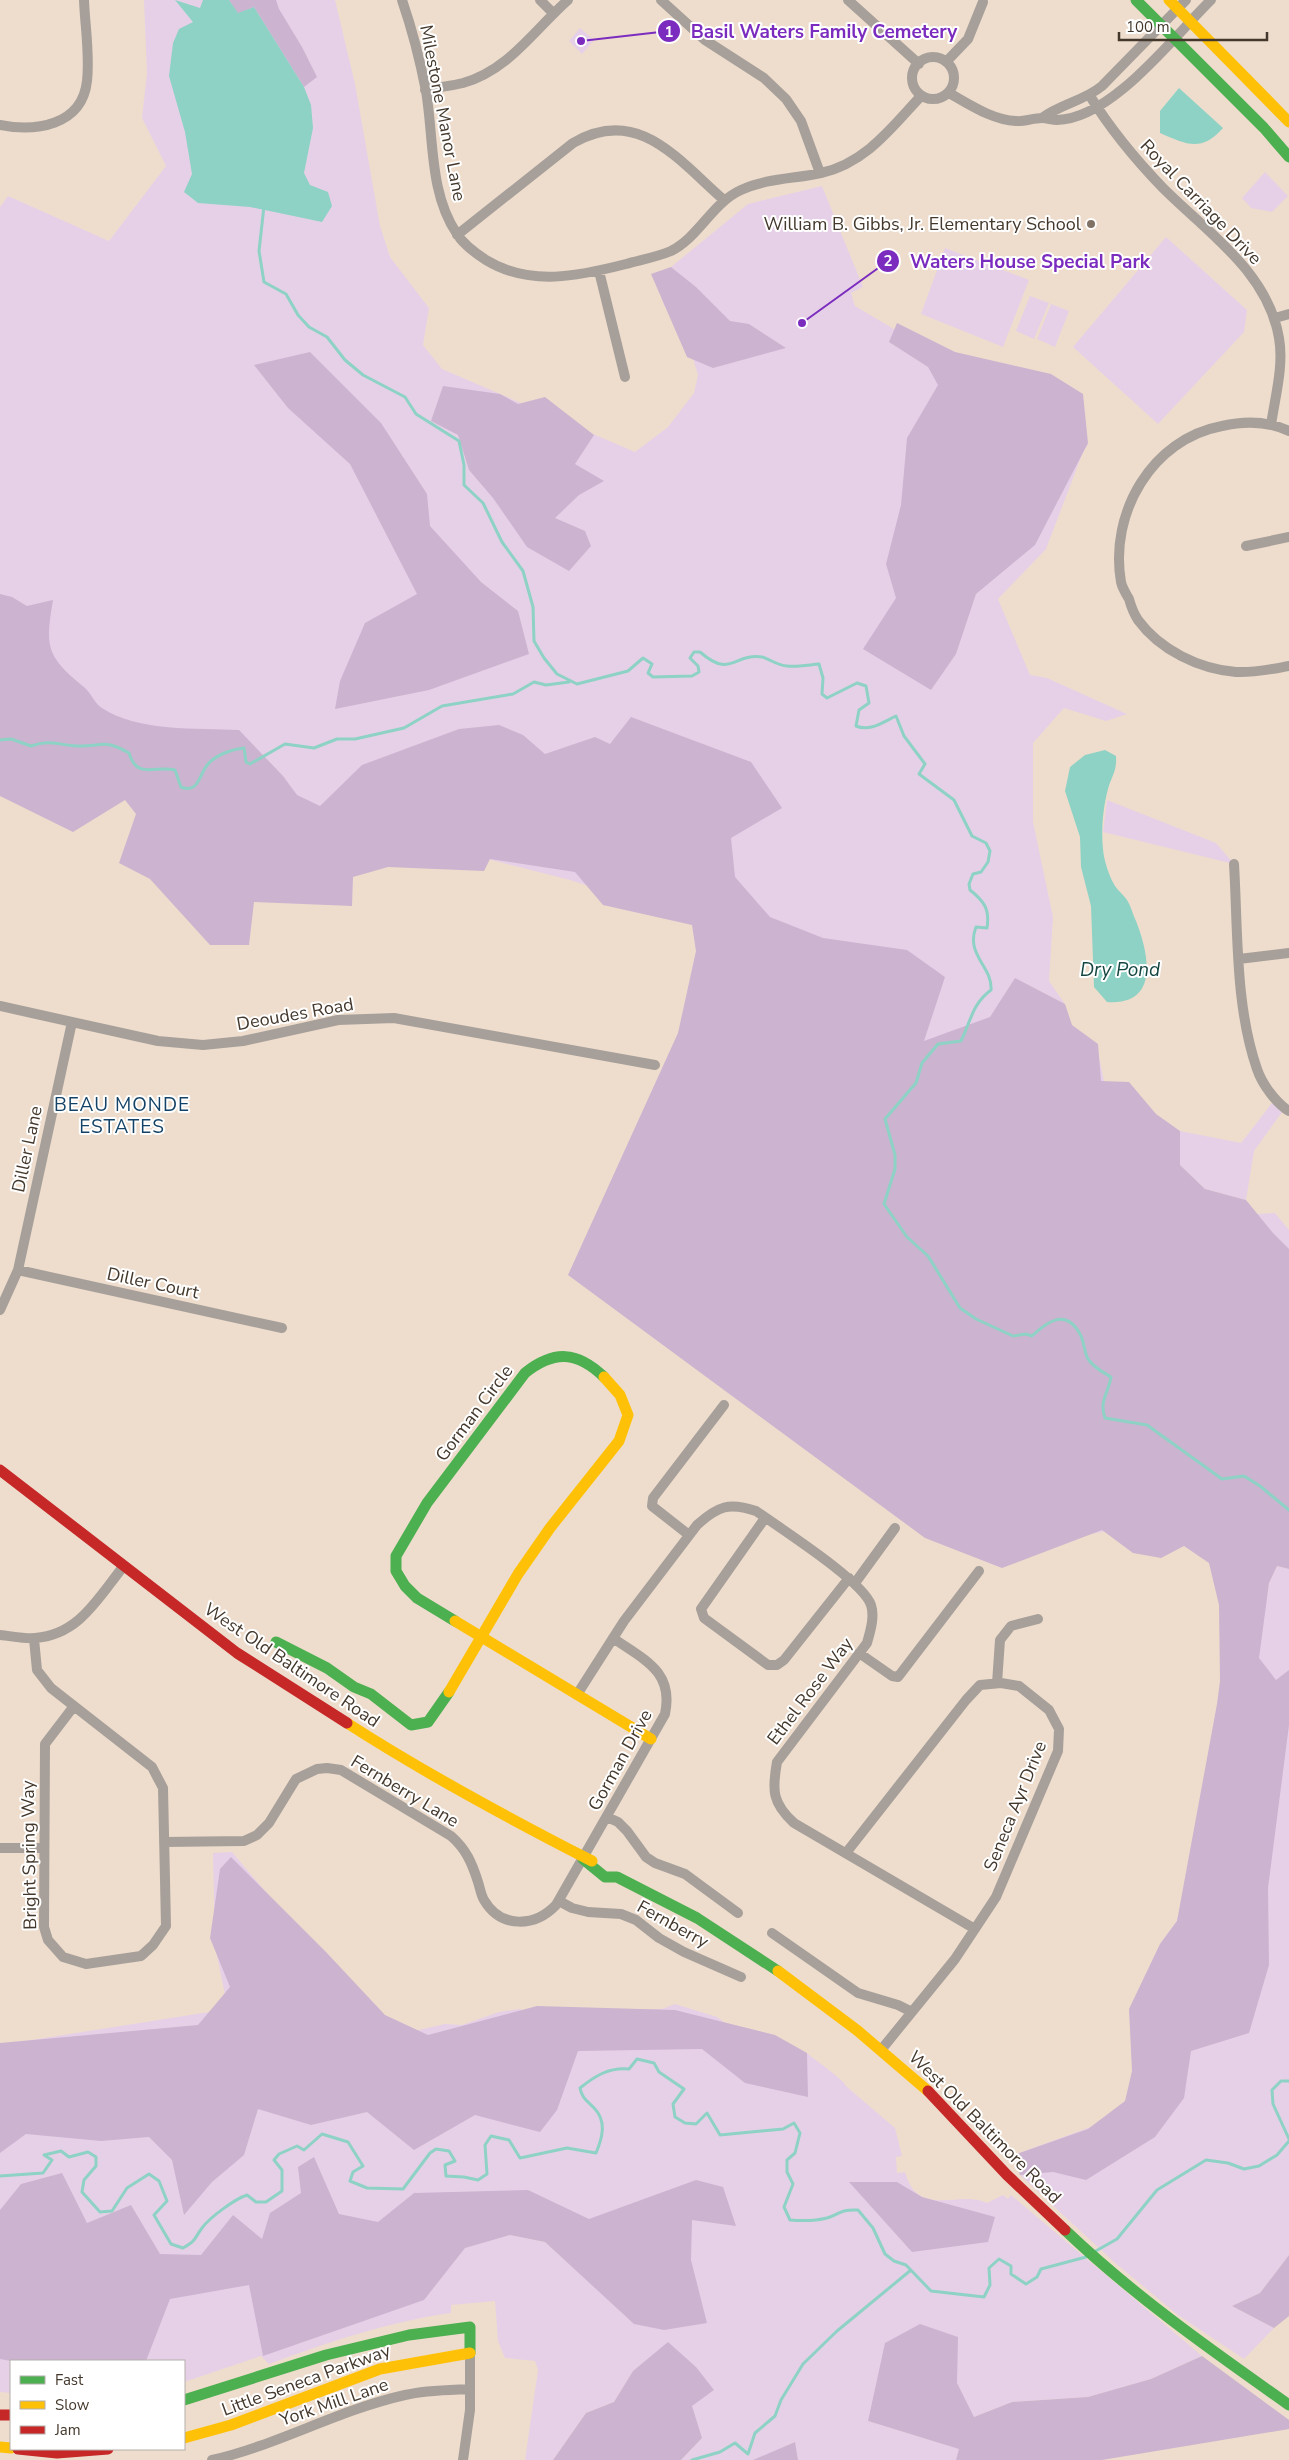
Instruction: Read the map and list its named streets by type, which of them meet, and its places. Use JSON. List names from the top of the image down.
{
  "streets": {
    "street": [
      "Milestone Manor Lane",
      "Royal Carriage Drive",
      "Deoudes Road",
      "Diller Lane",
      "Diller Court",
      "Gorman Circle",
      "West Old Baltimore Road",
      "Ethel Rose Way",
      "Gorman Drive",
      "Fernberry Lane",
      "Seneca Ayr Drive",
      "Bright Spring Way",
      "Fernberry",
      "Little Seneca Parkway",
      "York Mill Lane"
    ]
  },
  "crossings": [
    ["Deoudes Road", "Diller Lane"],
    ["Diller Lane", "Diller Court"],
    ["Gorman Circle", "Ethel Rose Way"],
    ["Gorman Circle", "Gorman Drive"],
    ["West Old Baltimore Road", "Gorman Drive"],
    ["West Old Baltimore Road", "Fernberry Lane"],
    ["West Old Baltimore Road", "Seneca Ayr Drive"],
    ["Ethel Rose Way", "Gorman Drive"],
    ["Ethel Rose Way", "Seneca Ayr Drive"],
    ["Gorman Drive", "Fernberry Lane"],
    ["Fernberry Lane", "Bright Spring Way"],
    ["Fernberry Lane", "Fernberry"]
  ],
  "districts": ["BEAU MONDE ESTATES"],
  "water": ["Dry Pond"],
  "places": ["Basil Waters Family Cemetery", "William B. Gibbs, Jr. Elementary School", "Waters House Special Park"],
  "legend": ["Fast", "Slow", "Jam"],
  "scale_bar": "100 m"
}
